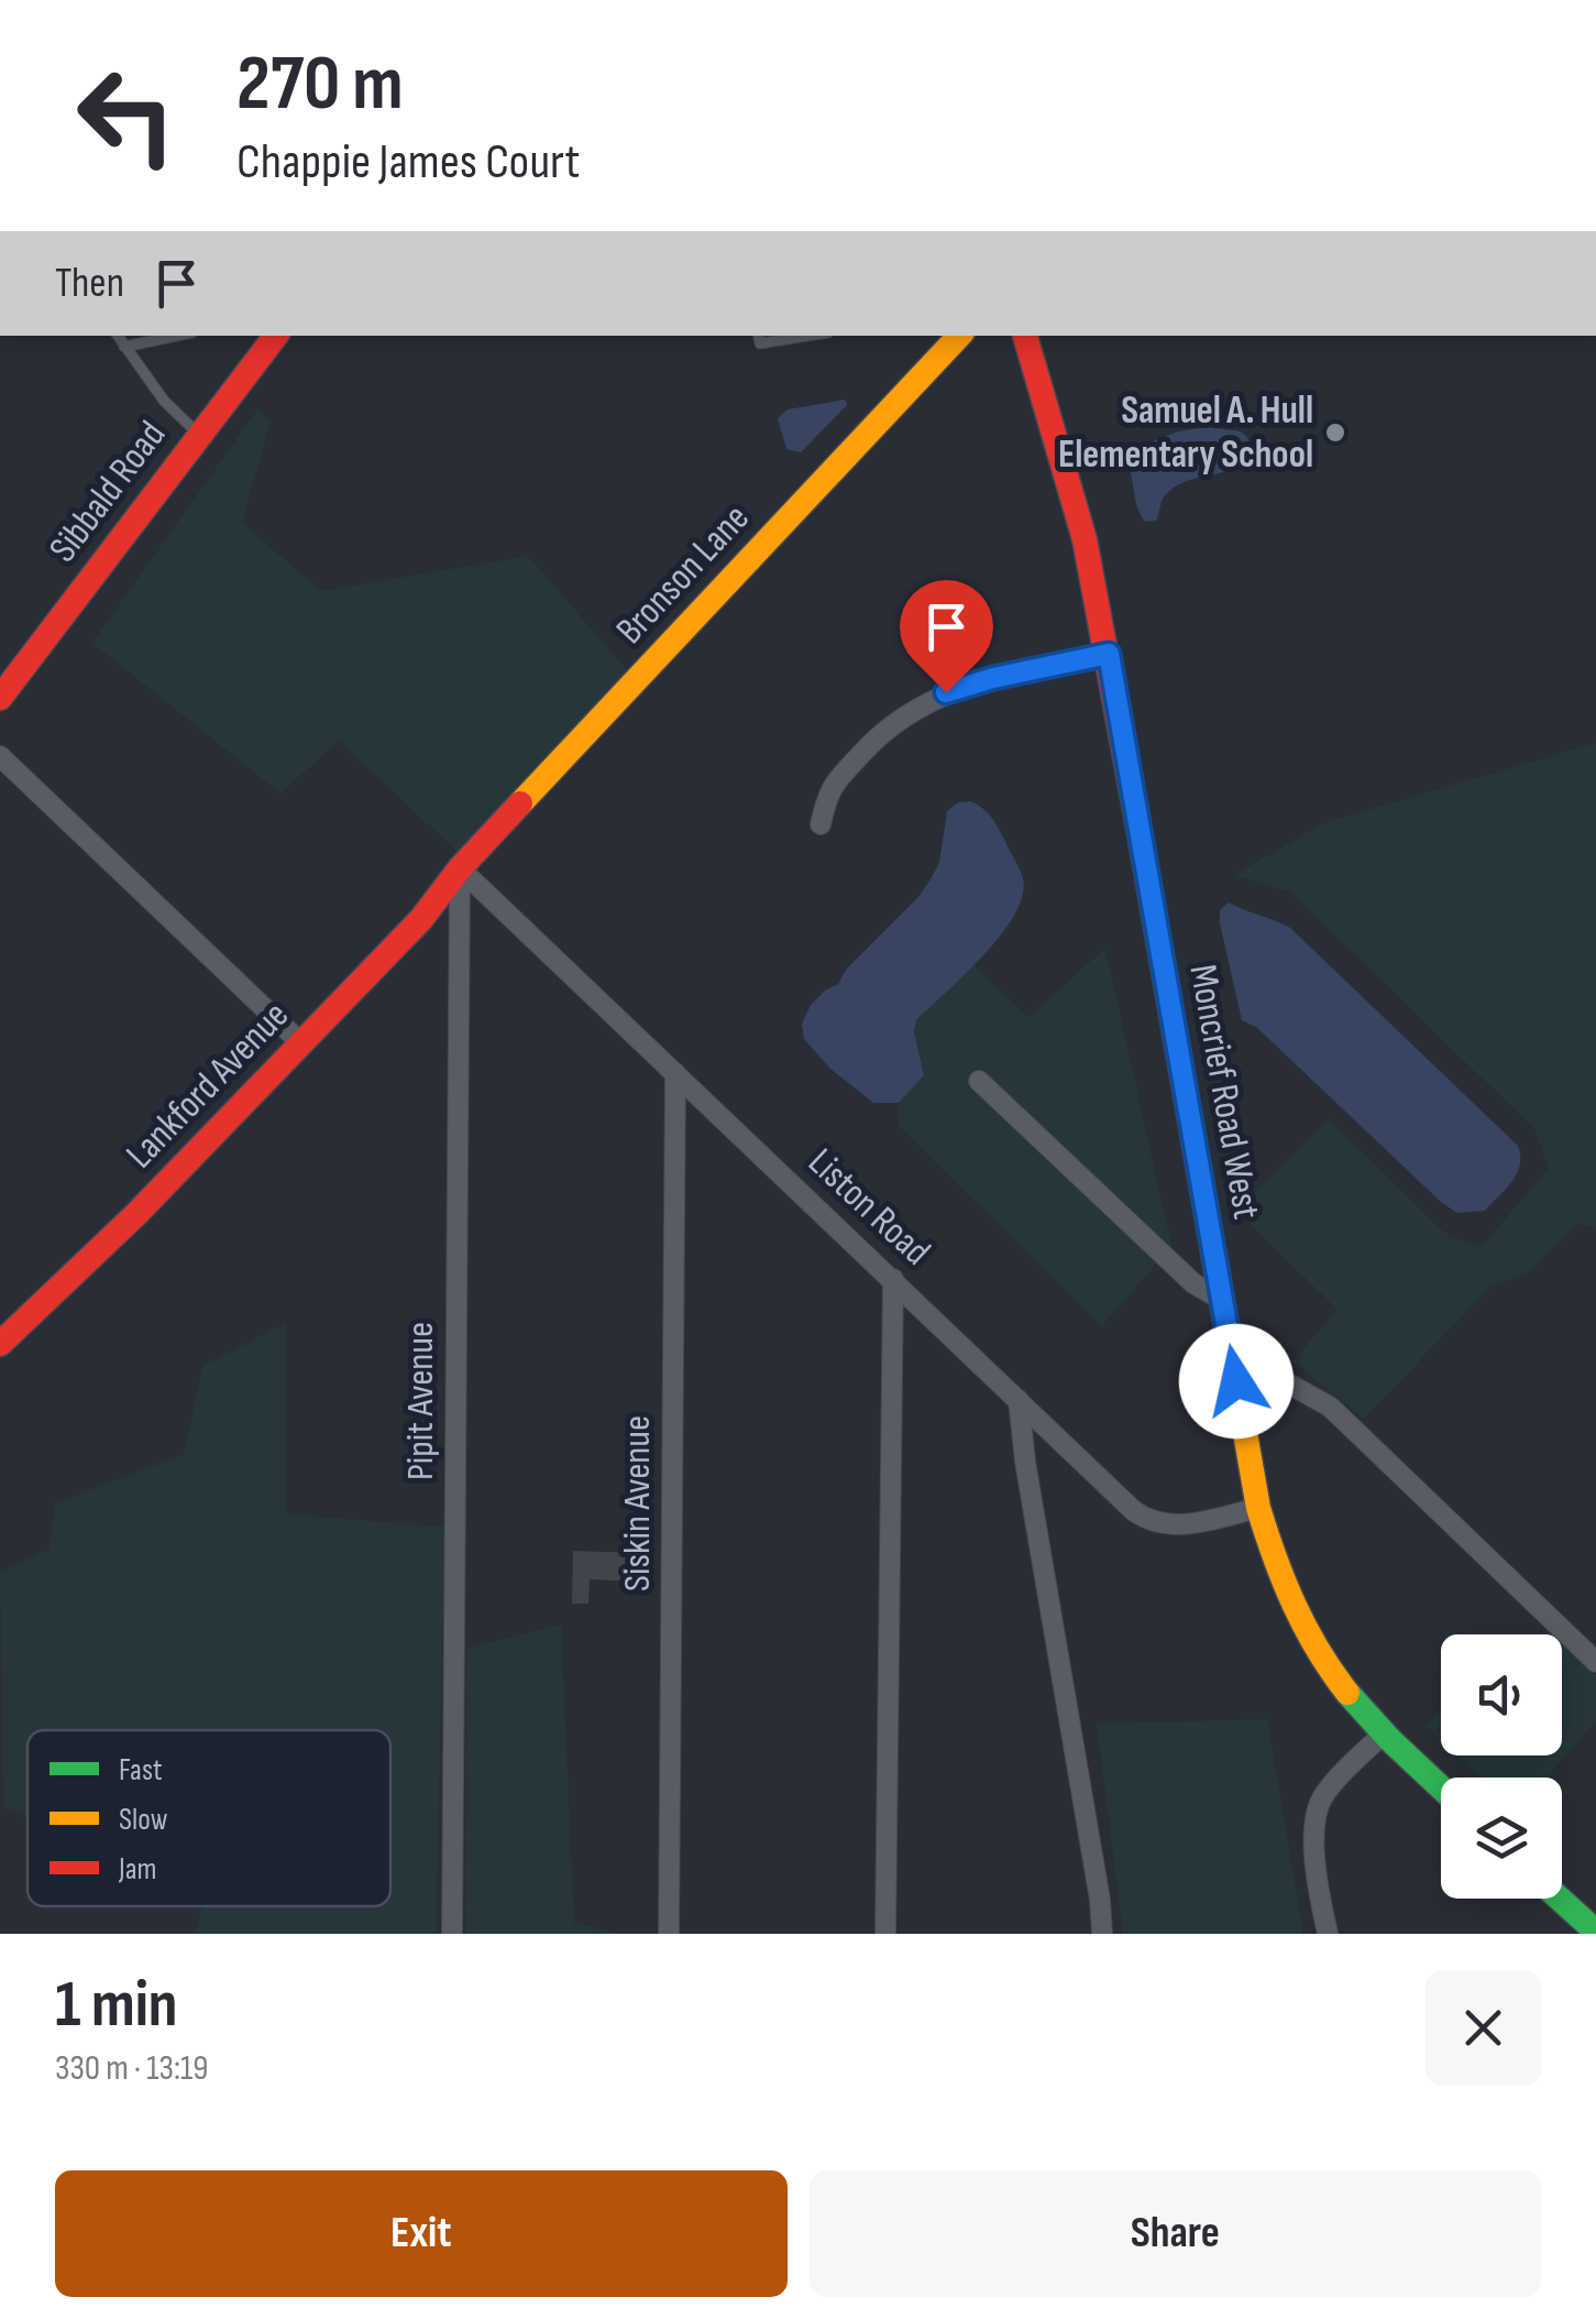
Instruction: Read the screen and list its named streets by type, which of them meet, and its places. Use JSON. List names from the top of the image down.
{
  "streets": {
    "street": [
      "Sibbald Road",
      "Bronson Lane",
      "Lankford Avenue",
      "Moncrief Road West",
      "Liston Road",
      "Pipit Avenue",
      "Siskin Avenue"
    ]
  },
  "crossings": [
    ["Bronson Lane", "Lankford Avenue"],
    ["Bronson Lane", "Liston Road"],
    ["Bronson Lane", "Pipit Avenue"],
    ["Lankford Avenue", "Liston Road"],
    ["Lankford Avenue", "Pipit Avenue"],
    ["Moncrief Road West", "Liston Road"],
    ["Liston Road", "Pipit Avenue"],
    ["Liston Road", "Siskin Avenue"]
  ],
  "places": ["Samuel A. Hull Elementary School"],
  "legend": ["Fast", "Slow", "Jam"],
  "page": {
    "turn": ["270 m", "Chappie James Court"],
    "then": "Then",
    "heading": ["1 min", "330 m · 13:19"],
    "buttons": ["Exit", "Share"]
  }
}
